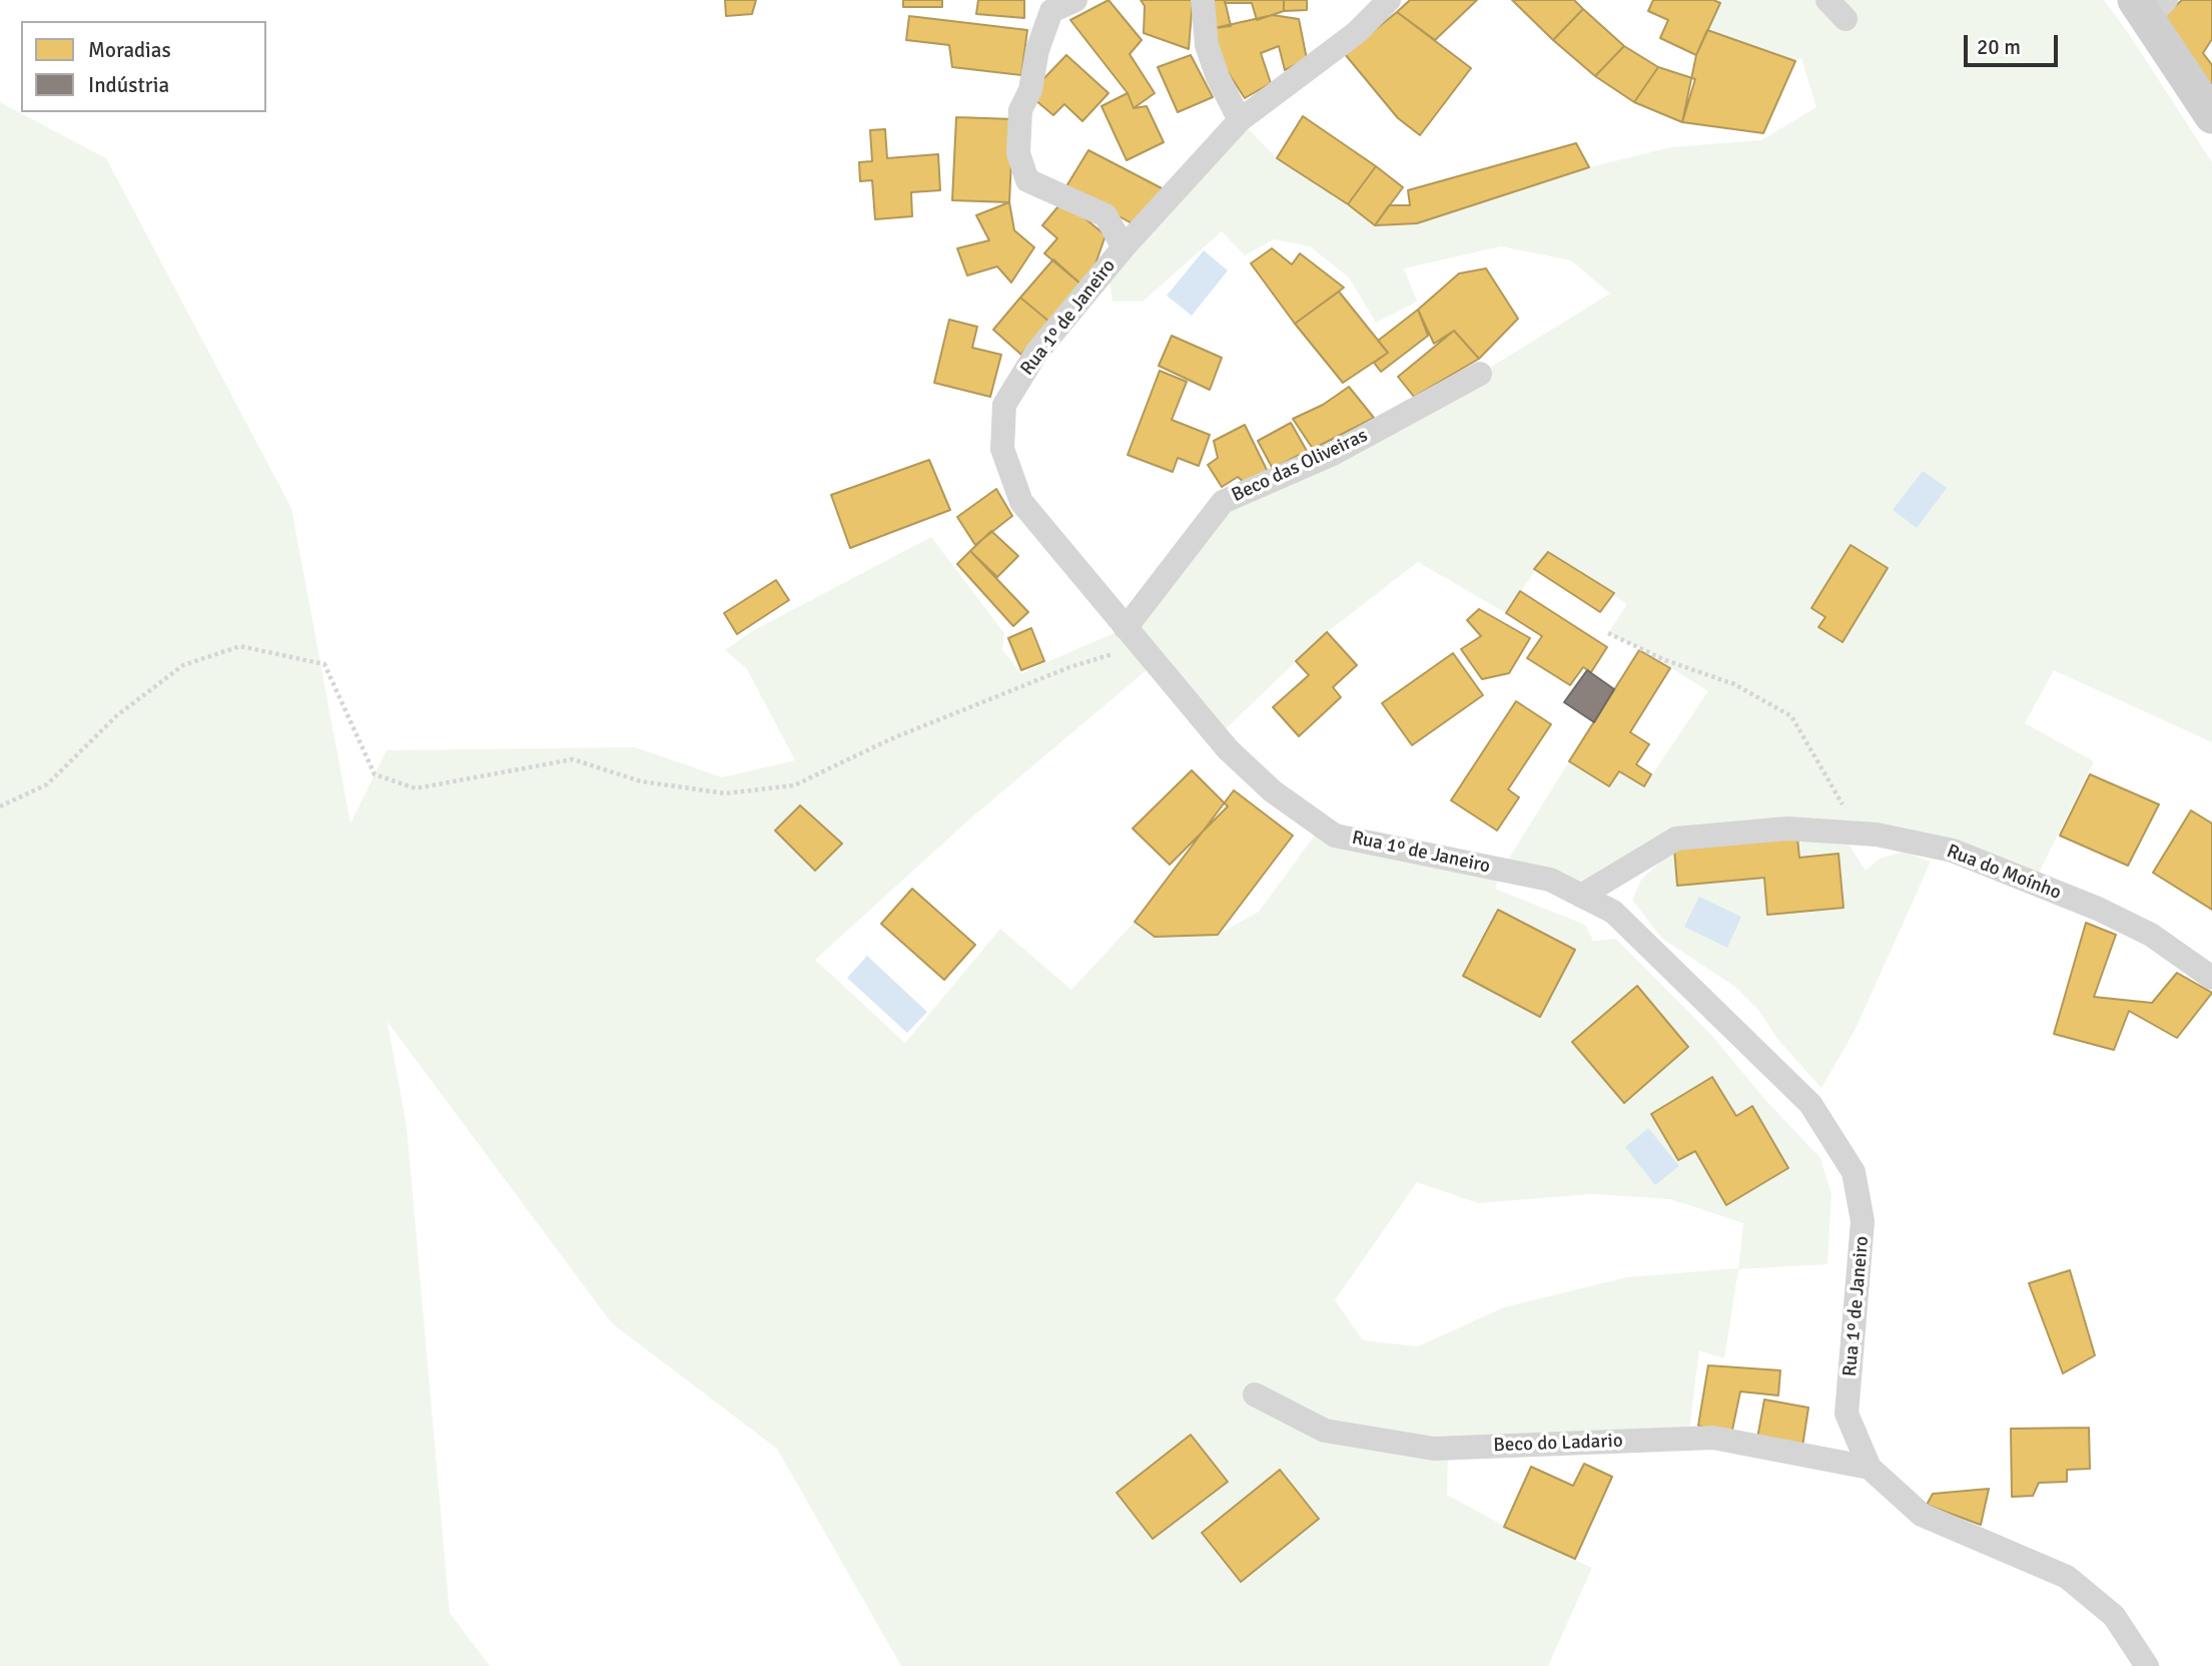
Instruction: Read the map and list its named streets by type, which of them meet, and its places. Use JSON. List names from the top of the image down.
{
  "streets": {
    "street": [
      "Rua 1º de Janeiro",
      "Beco das Oliveiras",
      "Rua do Moínho",
      "Beco do Ladario"
    ]
  },
  "crossings": [
    ["Rua 1º de Janeiro", "Beco das Oliveiras"],
    ["Rua 1º de Janeiro", "Rua do Moínho"],
    ["Rua 1º de Janeiro", "Beco do Ladario"]
  ],
  "legend": ["Moradias", "Indústria"],
  "scale_bar": "20 m"
}
